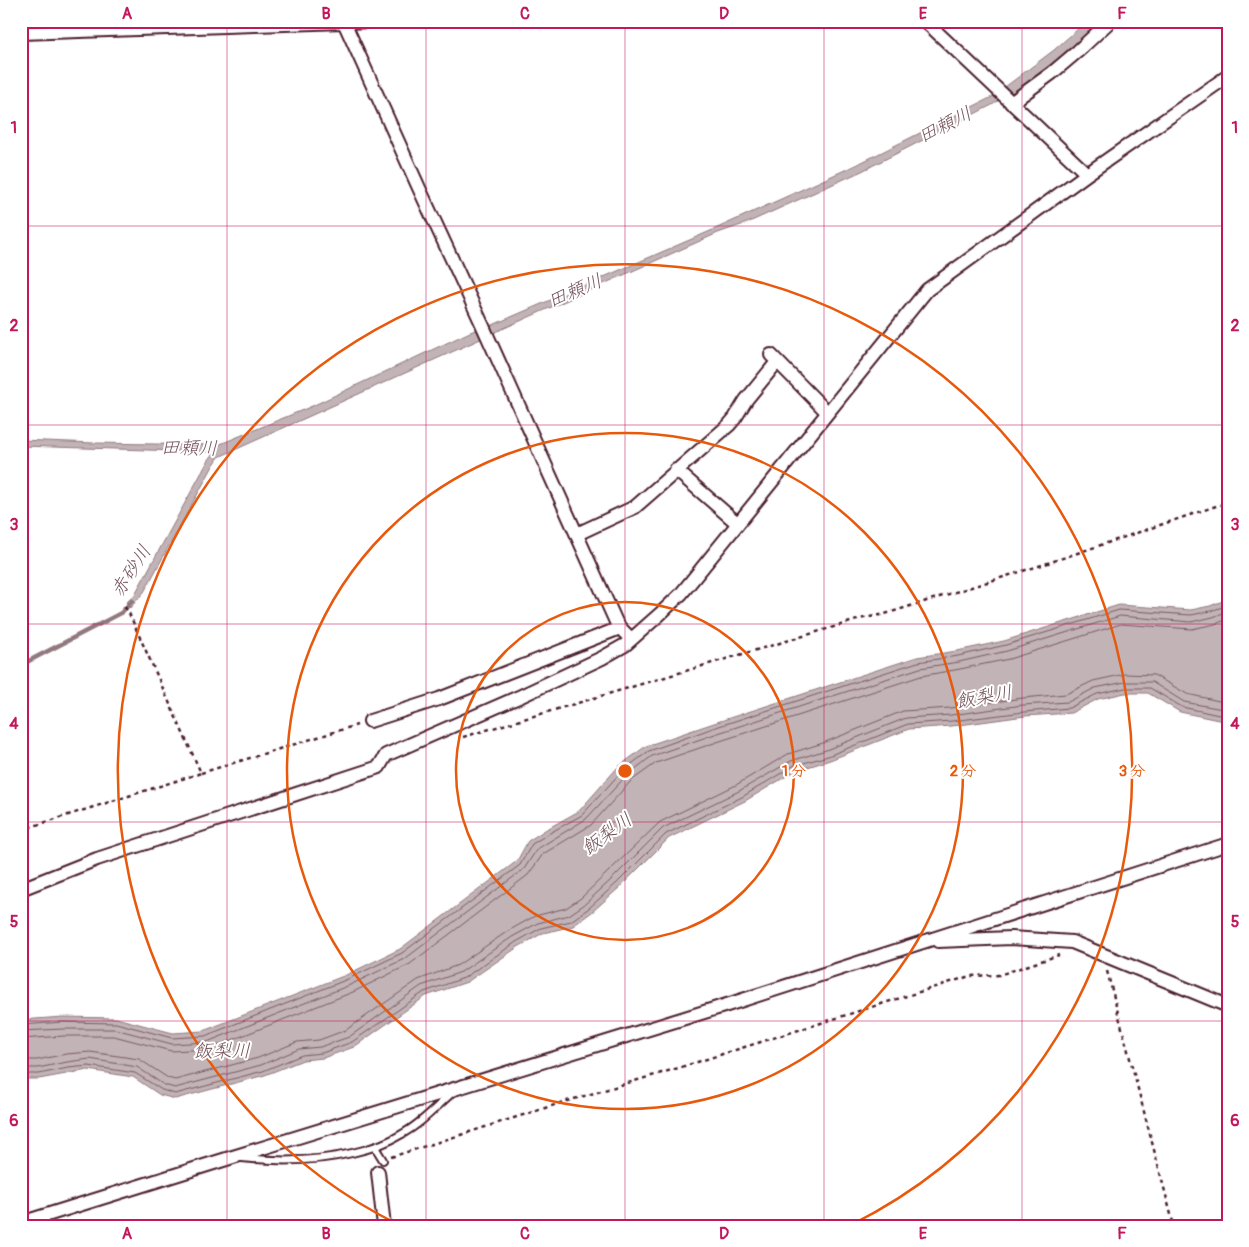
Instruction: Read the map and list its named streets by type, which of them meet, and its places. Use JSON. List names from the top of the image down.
{
  "water": ["田頼川", "赤砂川", "飯梨川"],
  "grid": {
    "columns": [
      "A",
      "B",
      "C",
      "D",
      "E",
      "F"
    ],
    "rows": [
      "1",
      "2",
      "3",
      "4",
      "5",
      "6"
    ]
  },
  "rings": ["1 分", "2 分", "3 分"]
}
